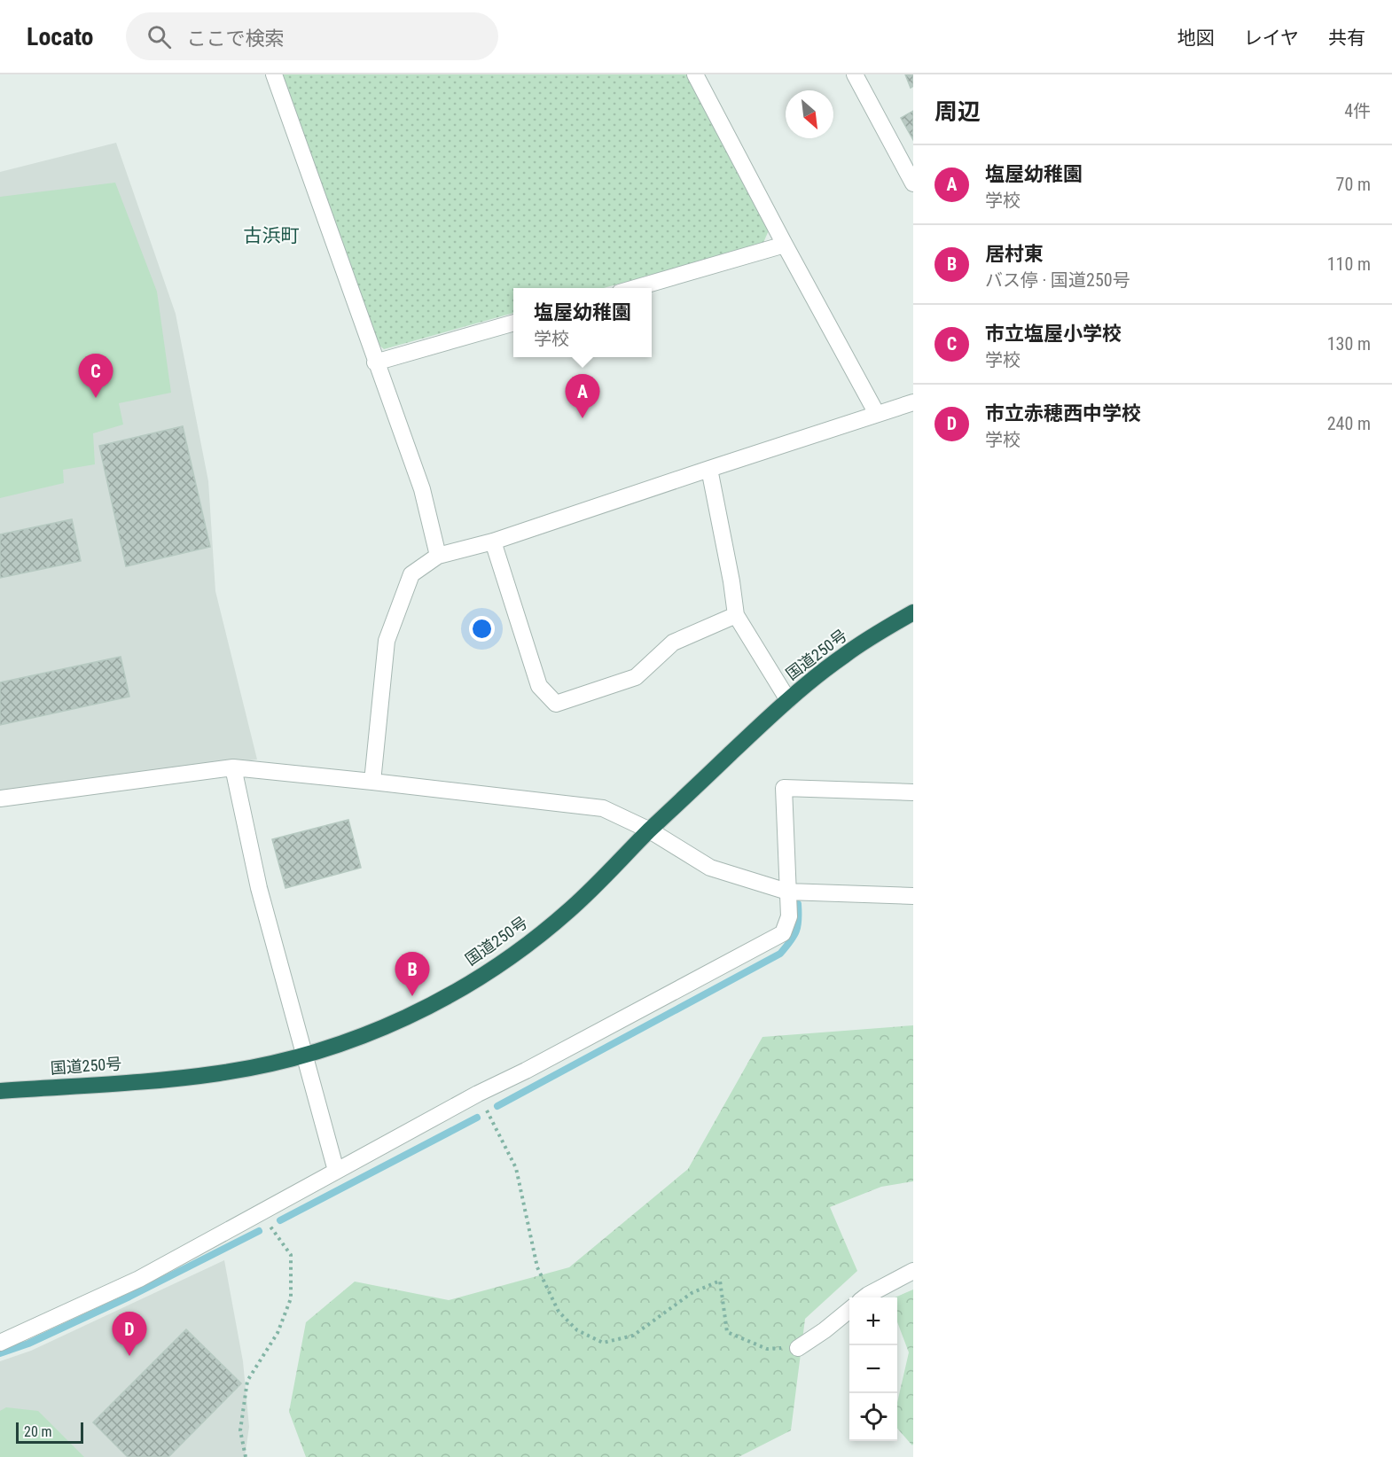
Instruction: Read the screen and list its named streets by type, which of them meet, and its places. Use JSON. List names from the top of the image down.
{
  "streets": {
    "highway": ["国道250号"]
  },
  "districts": ["古浜町"],
  "scale_bar": "20 m",
  "north": "bottom right",
  "page": {
    "header": "Locato",
    "search": "ここで検索",
    "nav": ["地図", "レイヤ", "共有"],
    "heading": ["周辺", "4件"],
    "list": [
      {
        "mark": "A",
        "name": "塩屋幼稚園",
        "note": "学校",
        "value": "70 m"
      },
      {
        "mark": "B",
        "name": "居村東",
        "note": "バス停 · 国道250号",
        "value": "110 m"
      },
      {
        "mark": "C",
        "name": "市立塩屋小学校",
        "note": "学校",
        "value": "130 m"
      },
      {
        "mark": "D",
        "name": "市立赤穂西中学校",
        "note": "学校",
        "value": "240 m"
      }
    ],
    "popup": ["塩屋幼稚園", "学校"],
    "pins": [
      "C",
      "A",
      "B",
      "D"
    ],
    "map_buttons": ["+", "−"],
    "scale": "20 m"
  }
}
